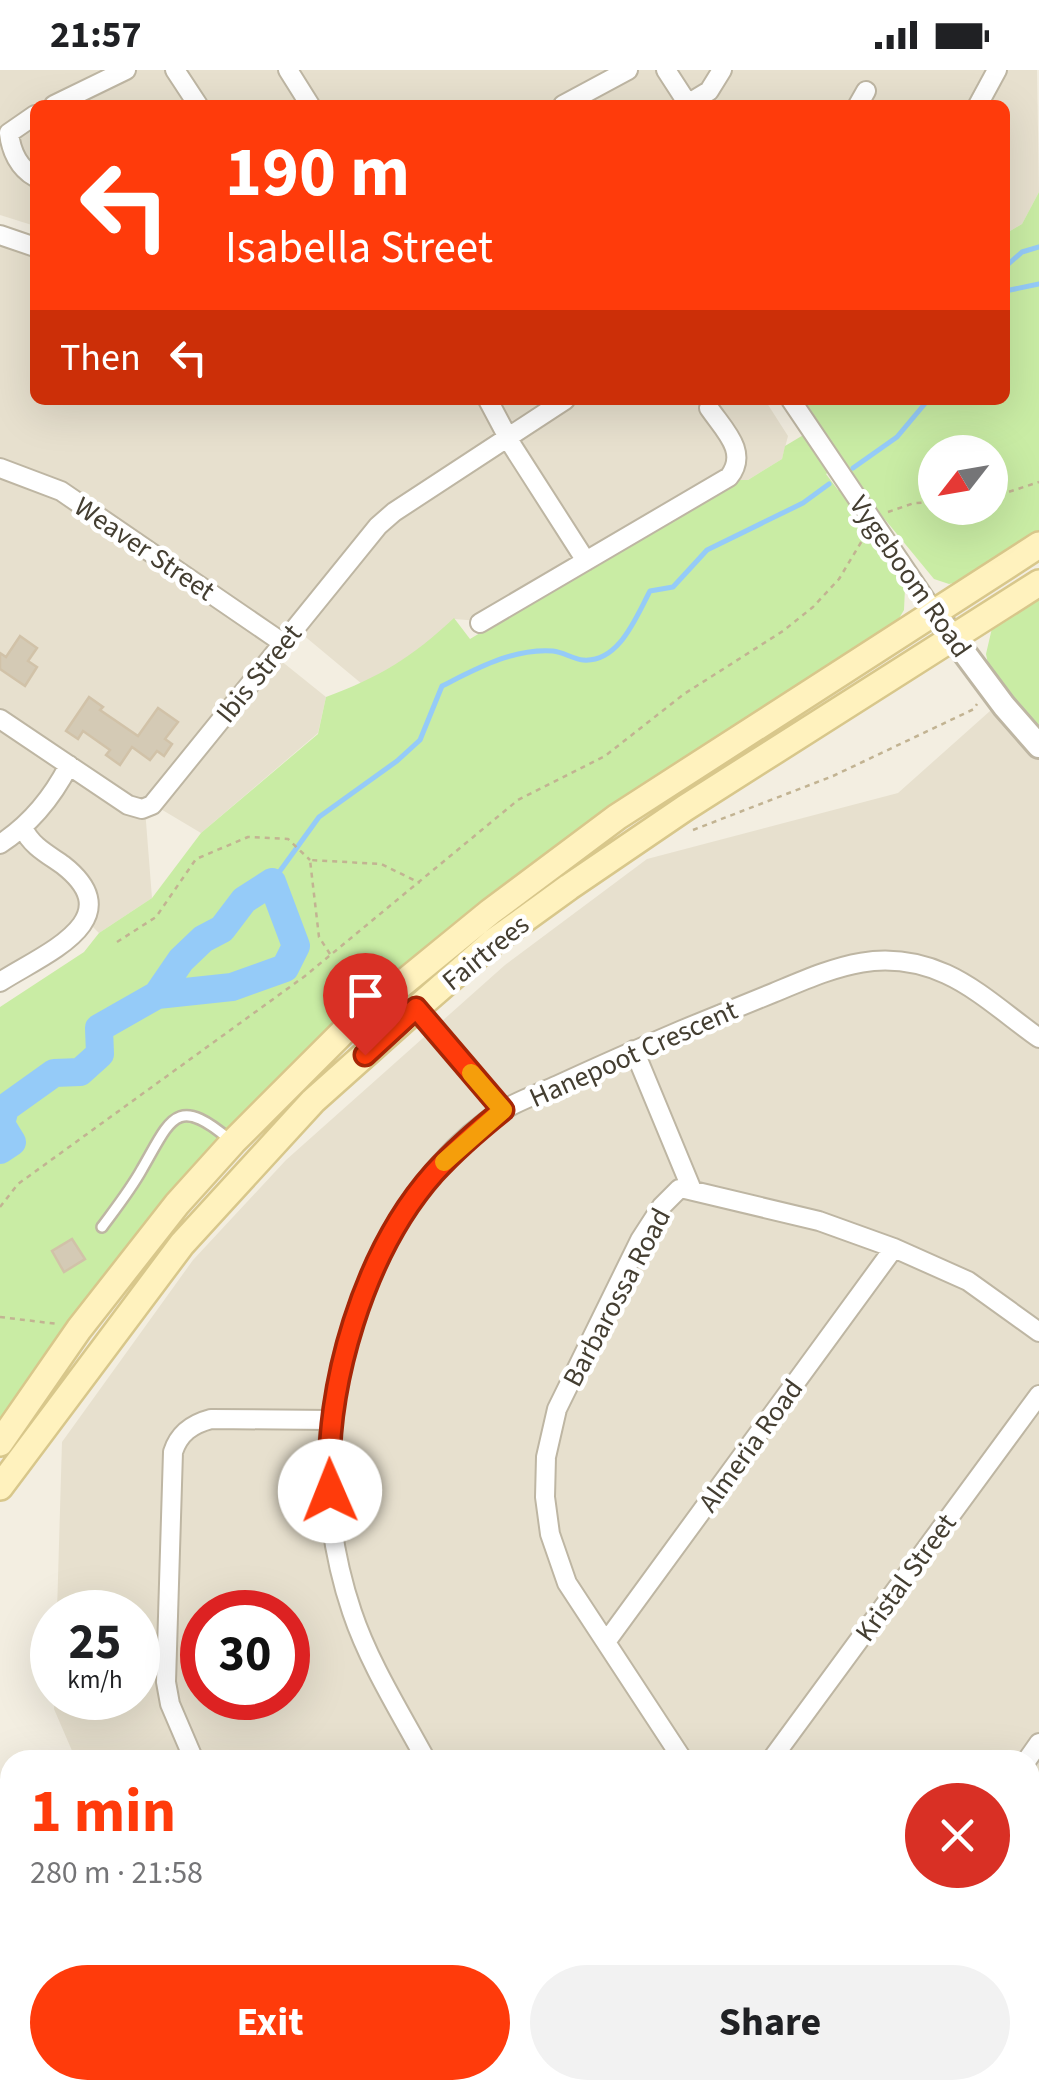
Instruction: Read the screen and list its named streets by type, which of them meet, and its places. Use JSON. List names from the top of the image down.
{
  "streets": {
    "main road": ["Fairtrees"],
    "street": [
      "Weaver Street",
      "Vygeboom Road",
      "Ibis Street",
      "Hanepoot Crescent",
      "Barbarossa Road",
      "Almeria Road",
      "Kristal Street"
    ]
  },
  "crossings": [
    ["Weaver Street", "Ibis Street"],
    ["Vygeboom Road", "Fairtrees"],
    ["Barbarossa Road", "Almeria Road"]
  ],
  "north": "bottom left",
  "page": {
    "status": "21:57",
    "turn": ["190 m", "Isabella Street"],
    "then": "Then",
    "speed": "25 km/h",
    "limit": "30",
    "heading": ["1 min", "280 m · 21:58"],
    "buttons": ["Exit", "Share"]
  }
}
